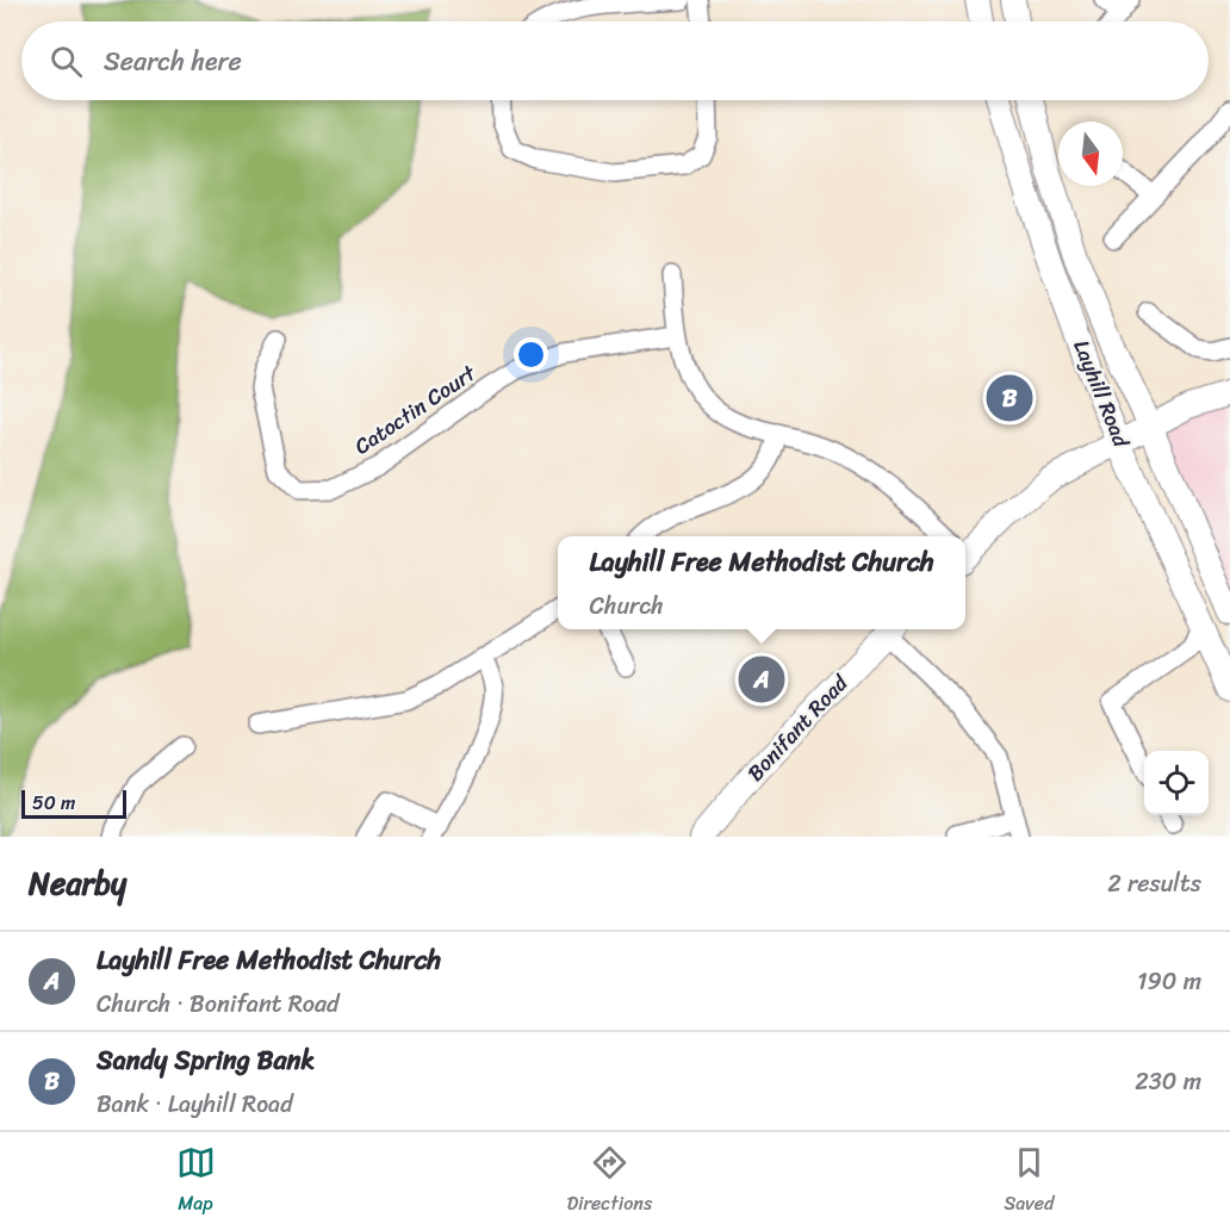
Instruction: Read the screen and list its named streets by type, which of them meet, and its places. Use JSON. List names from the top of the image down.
{
  "streets": {
    "main road": ["Layhill Road", "Bonifant Road"],
    "street": ["Catoctin Court"]
  },
  "scale_bar": "50 m",
  "north": "bottom",
  "page": {
    "search": "Search here",
    "pins": ["B", "A"],
    "popup": ["Layhill Free Methodist Church", "Church"],
    "scale": "50 m",
    "heading": ["Nearby", "2 results"],
    "list": [
      {
        "mark": "A",
        "name": "Layhill Free Methodist Church",
        "note": "Church · Bonifant Road",
        "value": "190 m"
      },
      {
        "mark": "B",
        "name": "Sandy Spring Bank",
        "note": "Bank · Layhill Road",
        "value": "230 m"
      }
    ],
    "nav": ["Map", "Directions", "Saved"]
  }
}
